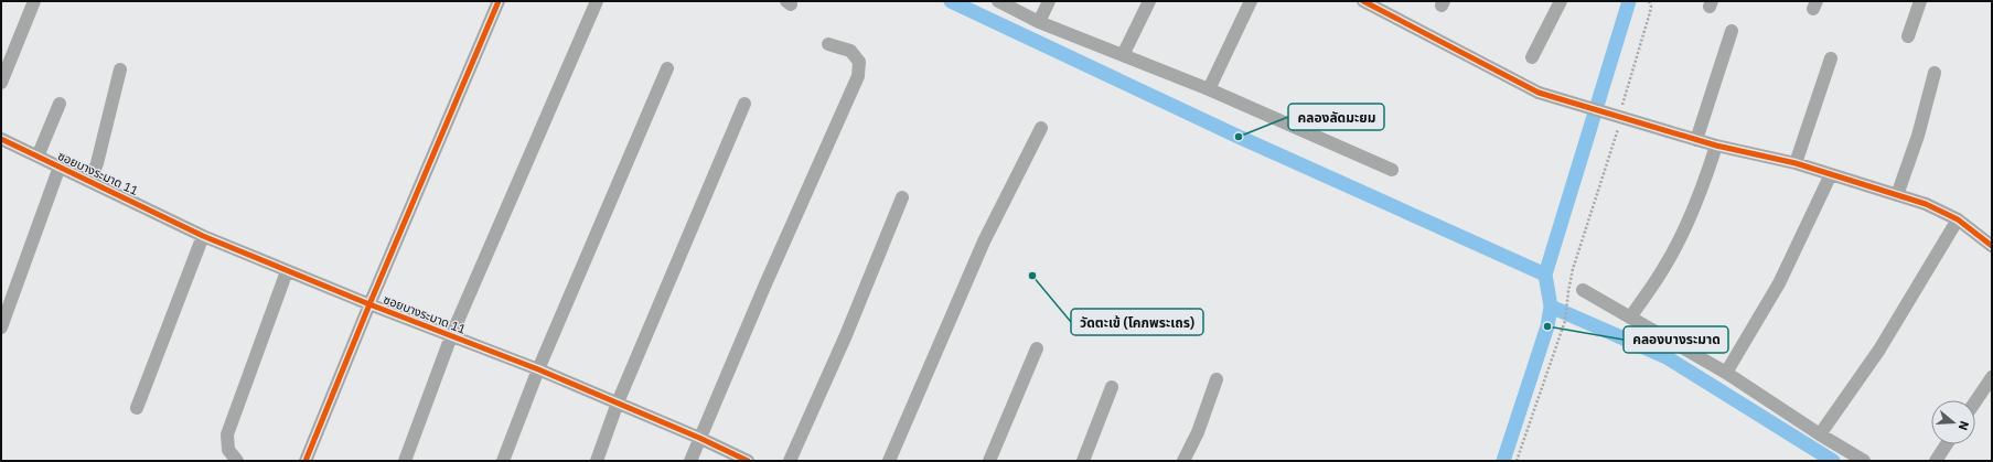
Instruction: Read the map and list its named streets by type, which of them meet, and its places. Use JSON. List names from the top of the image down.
{
  "streets": {
    "street": ["ซอยบางระมาด 11"]
  },
  "places": ["คลองลัดมะยม", "วัดตะเข้ (โคกพระเถร)", "คลองบางระมาด"],
  "north": "right"
}
